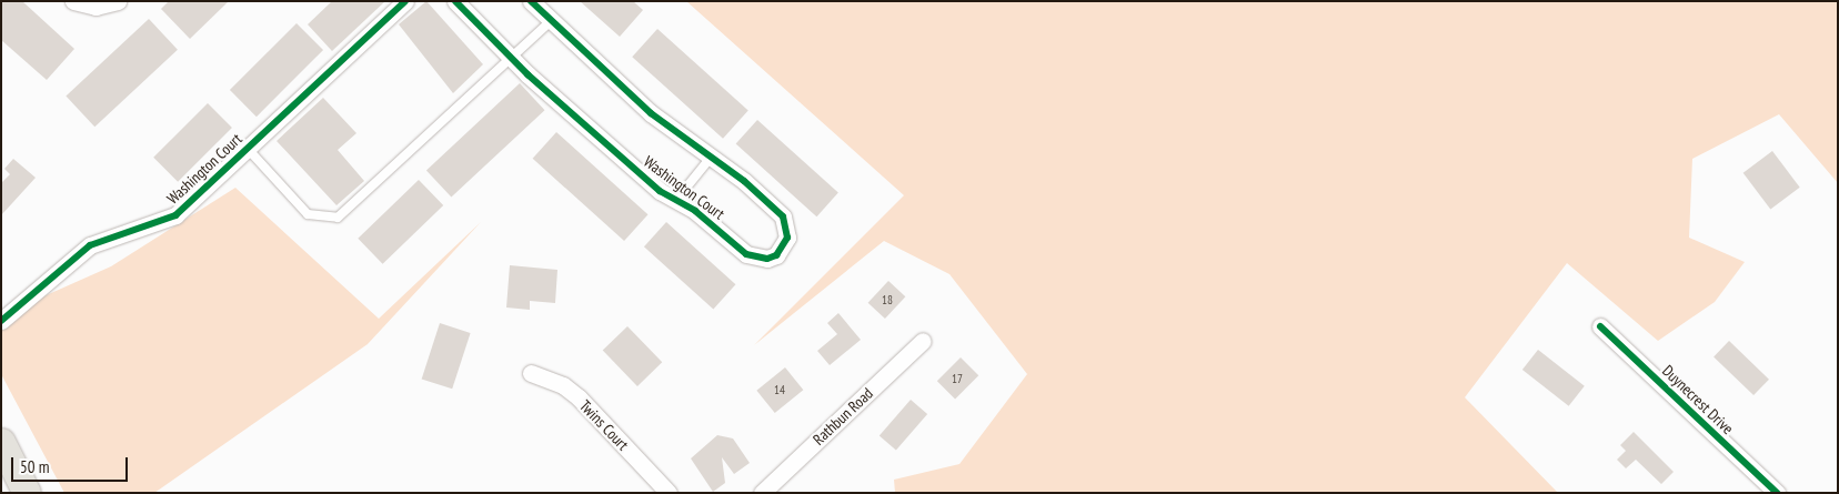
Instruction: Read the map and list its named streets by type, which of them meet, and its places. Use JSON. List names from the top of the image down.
{
  "streets": {
    "street": [
      "Washington Court",
      "Duynecrest Drive",
      "Rathbun Road",
      "Twins Court"
    ]
  },
  "house_numbers": ["18", "17", "14"],
  "scale_bar": "50 m"
}
